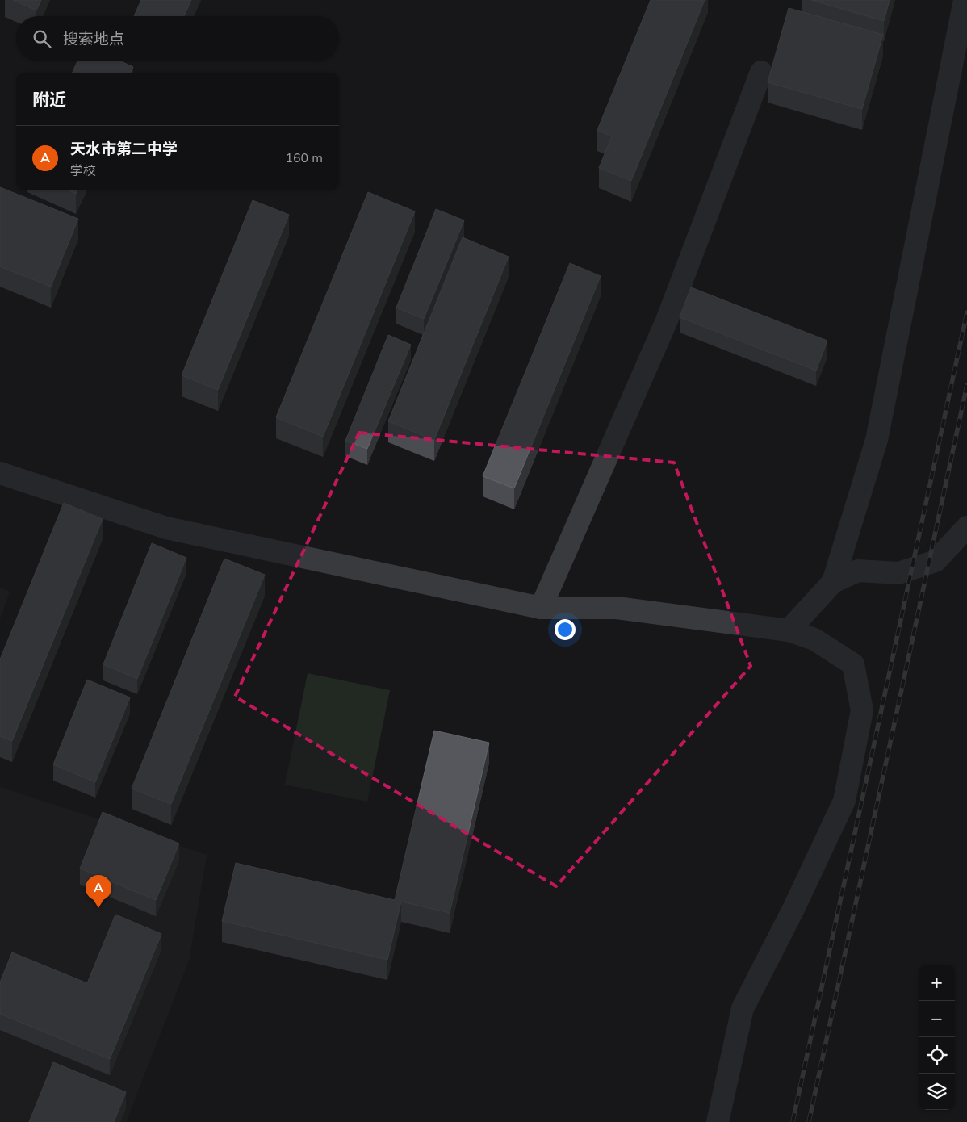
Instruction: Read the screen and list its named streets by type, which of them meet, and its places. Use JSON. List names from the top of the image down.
{
  "page": {
    "search": "搜索地点",
    "heading": "附近",
    "list": [
      {
        "mark": "A",
        "name": "天水市第二中学",
        "note": "学校",
        "value": "160 m"
      }
    ],
    "pins": "A",
    "map_buttons": ["+", "−"]
  }
}
